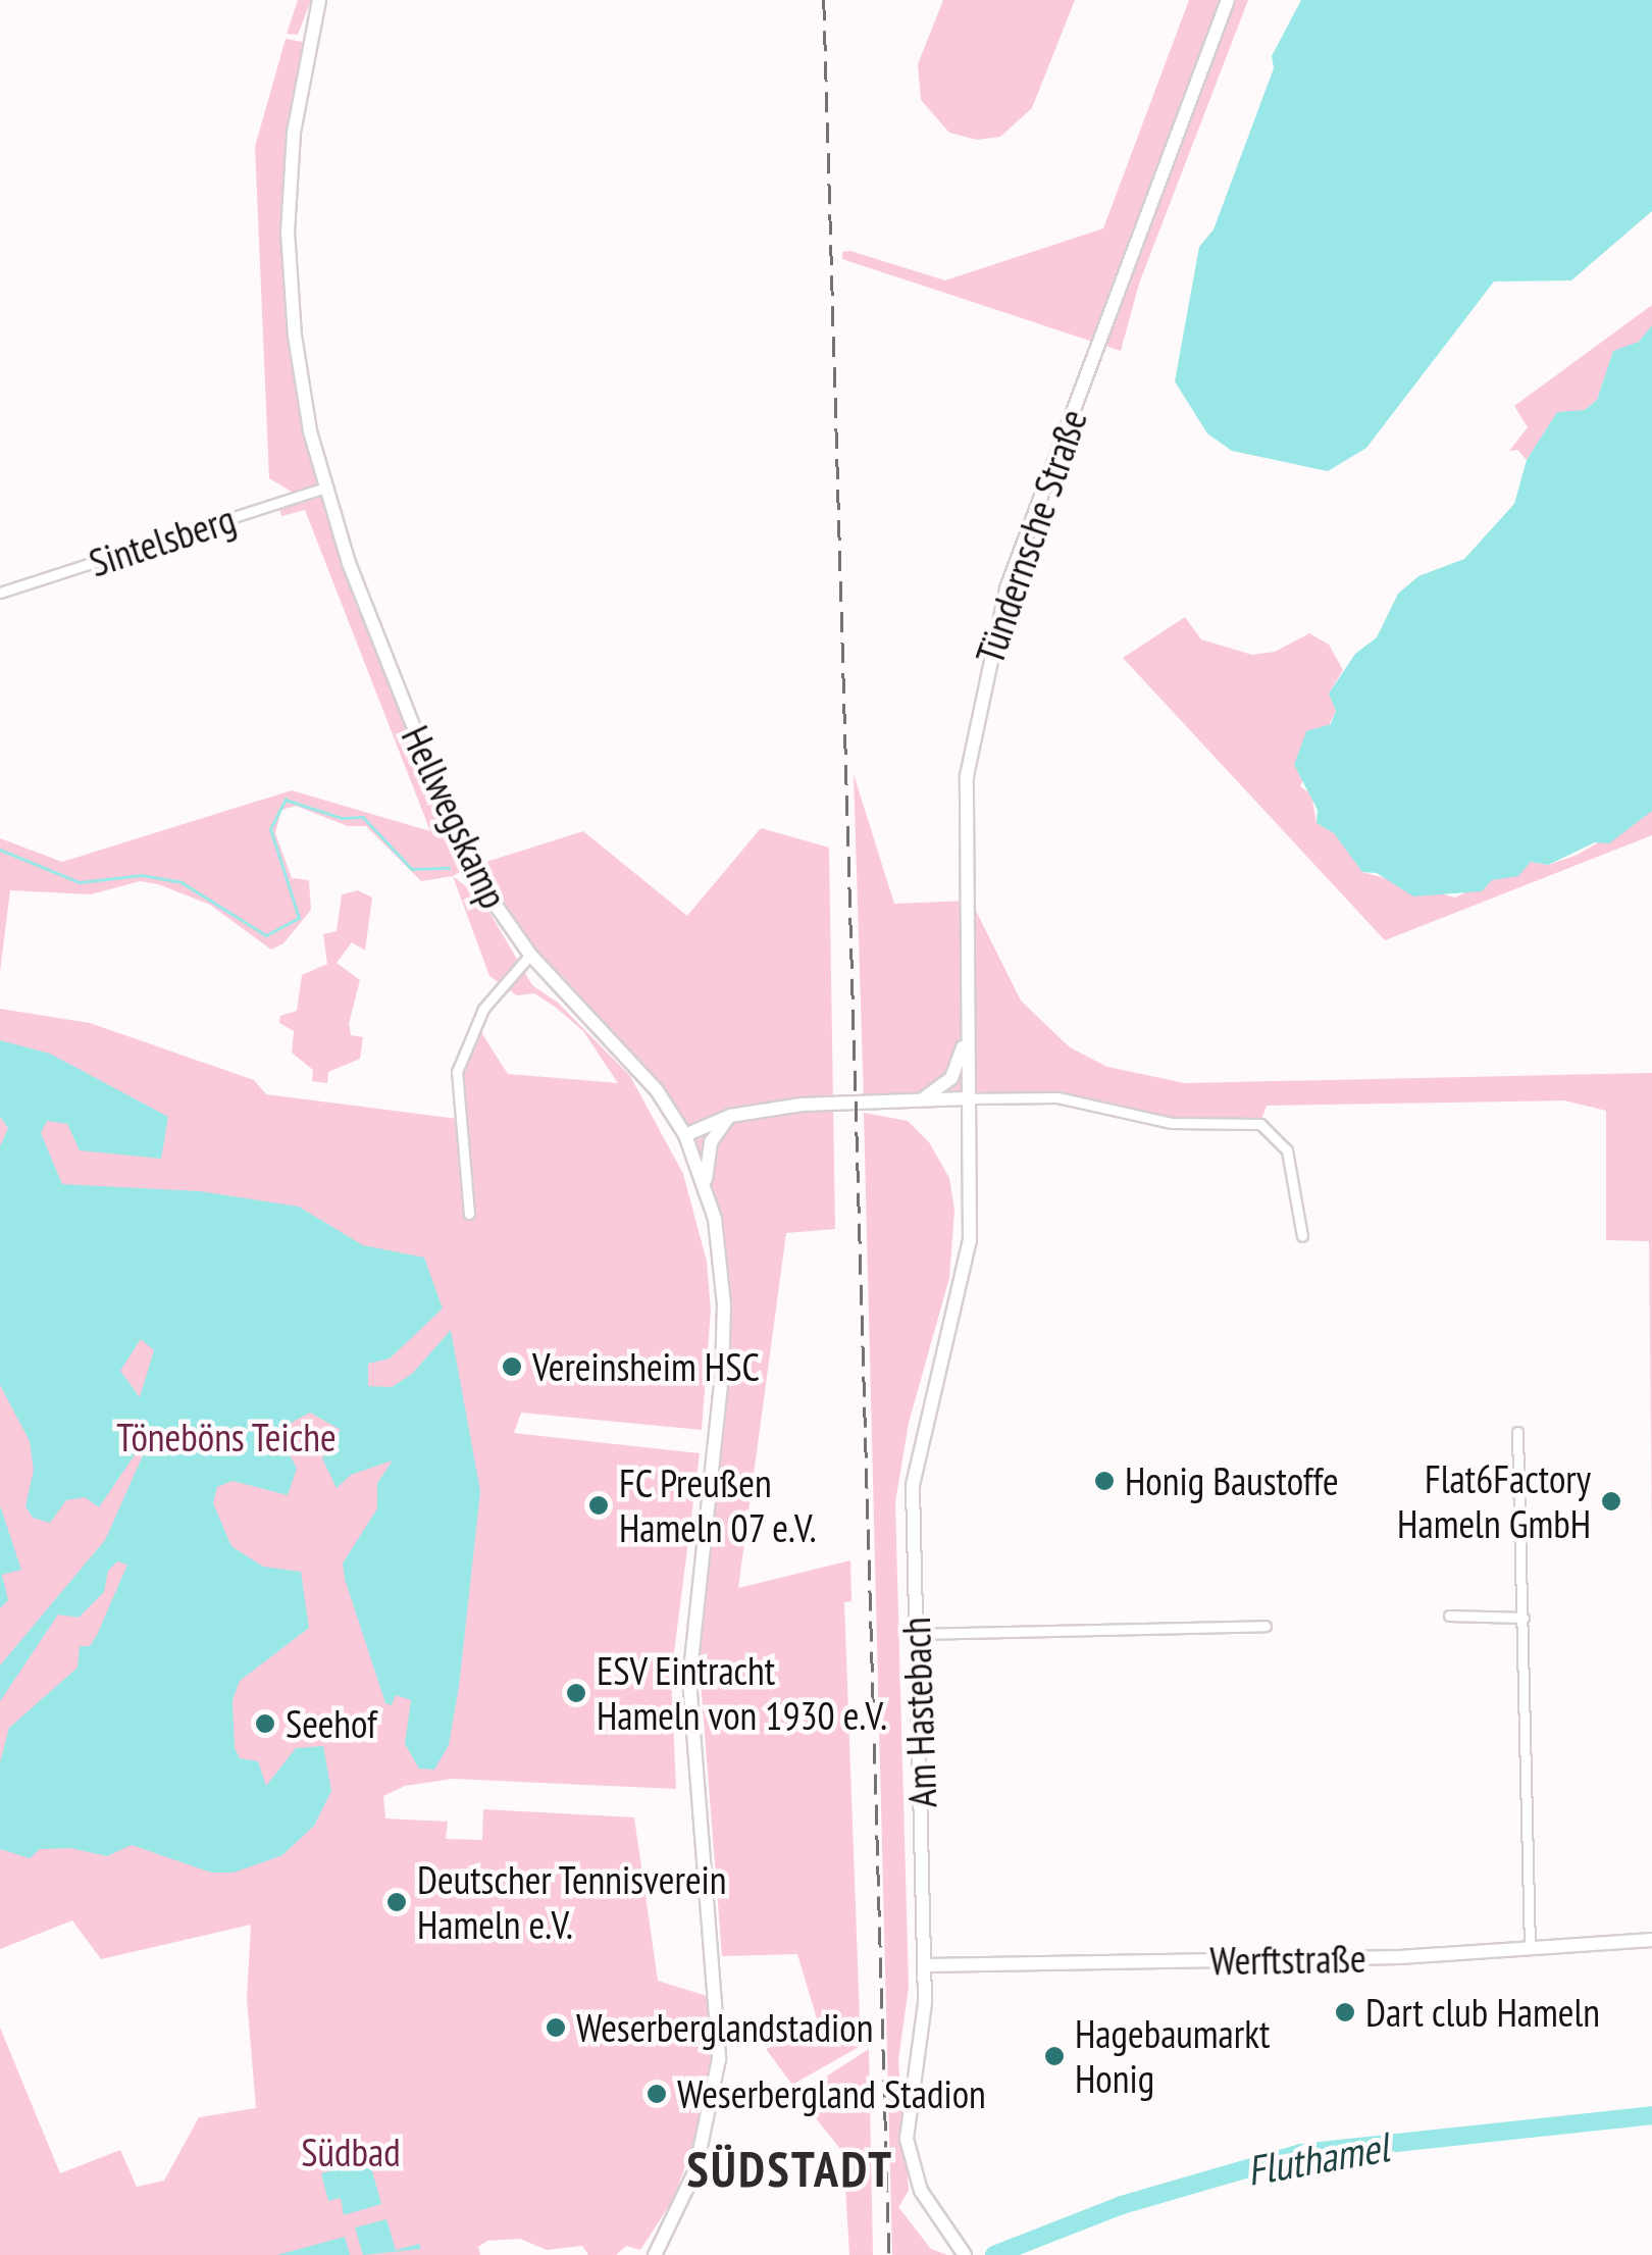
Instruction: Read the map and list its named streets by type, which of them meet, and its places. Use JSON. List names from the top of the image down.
{
  "streets": {
    "main road": [
      "Tündernsche Straße",
      "Hellwegskamp",
      "Am Hastebach",
      "Werftstraße"
    ],
    "street": ["Sintelsberg"]
  },
  "crossings": [
    ["Tündernsche Straße", "Am Hastebach"],
    ["Sintelsberg", "Hellwegskamp"],
    ["Am Hastebach", "Werftstraße"]
  ],
  "districts": ["SÜDSTADT"],
  "water": ["Fluthamel"],
  "parks": ["Töneböns Teiche", "Südbad"],
  "places": [
    "Vereinsheim HSC",
    "Honig Baustoffe",
    "Flat6Factory Hameln GmbH",
    "FC Preußen Hameln 07 e.V.",
    "ESV Eintracht Hameln von 1930 e.V.",
    "Seehof",
    "Deutscher Tennisverein Hameln e.V.",
    "Dart club Hameln",
    "Weserberglandstadion",
    "Hagebaumarkt Honig",
    "Weserbergland Stadion"
  ]
}
